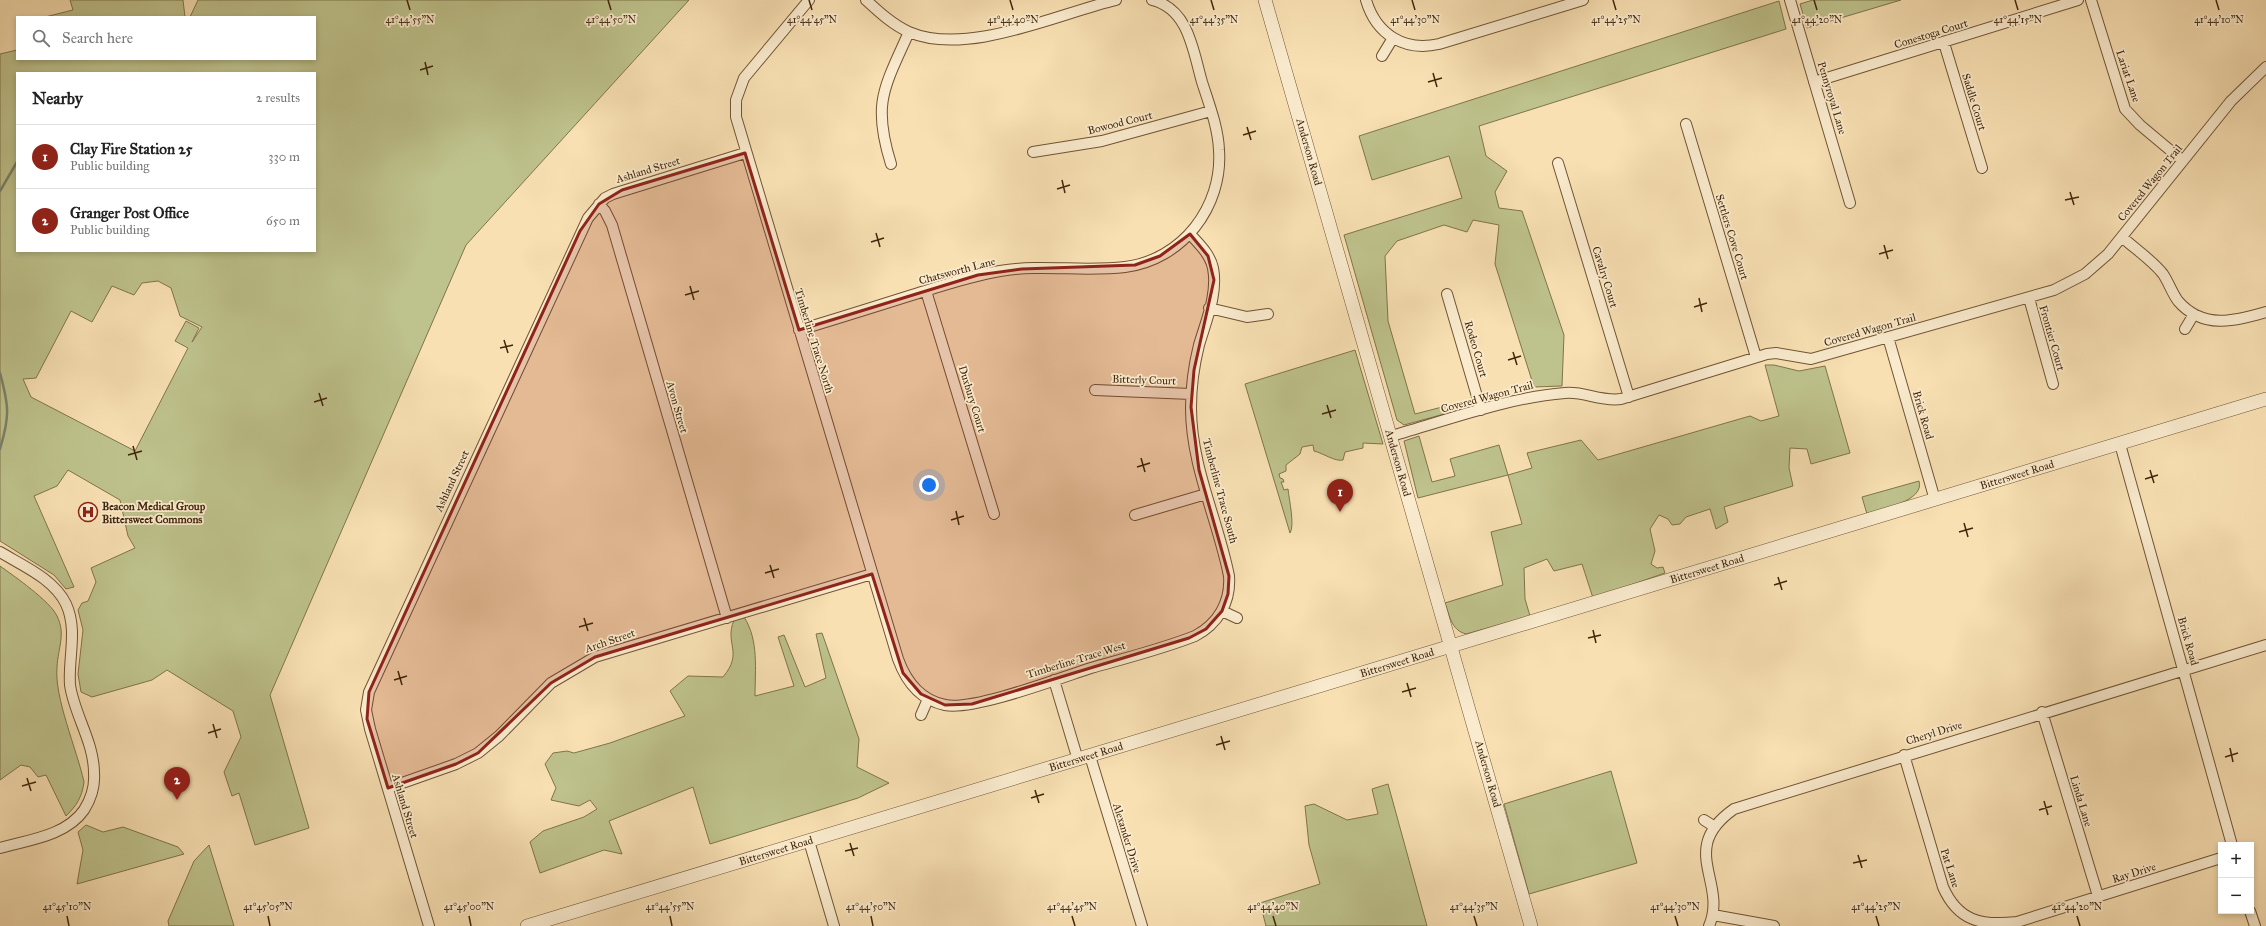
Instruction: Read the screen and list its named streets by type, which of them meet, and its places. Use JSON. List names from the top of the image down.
{
  "streets": {
    "street": [
      "Conestoga Court",
      "Lariat Lane",
      "Pennyroyal Lane",
      "Saddle Court",
      "Bowood Court",
      "Anderson Road",
      "Ashland Street",
      "Covered Wagon Trail",
      "Settlers Cove Court",
      "Chatsworth Lane",
      "Cavalry Court",
      "Frontier Court",
      "Timberline Trace North",
      "Rodeo Court",
      "Bitterly Court",
      "Duxbury Court",
      "Avon Street",
      "Brick Road",
      "Bittersweet Road",
      "Timberline Trace South",
      "Arch Street",
      "Timberline Trace West",
      "Cheryl Drive",
      "Linda Lane",
      "Alexander Drive",
      "Pat Lane",
      "Ray Drive"
    ]
  },
  "crossings": [
    ["Conestoga Court", "Pennyroyal Lane"],
    ["Conestoga Court", "Saddle Court"],
    ["Lariat Lane", "Covered Wagon Trail"],
    ["Anderson Road", "Covered Wagon Trail"],
    ["Anderson Road", "Bittersweet Road"],
    ["Ashland Street", "Timberline Trace North"],
    ["Ashland Street", "Avon Street"],
    ["Ashland Street", "Arch Street"],
    ["Covered Wagon Trail", "Settlers Cove Court"],
    ["Covered Wagon Trail", "Cavalry Court"],
    ["Covered Wagon Trail", "Frontier Court"],
    ["Covered Wagon Trail", "Rodeo Court"],
    ["Covered Wagon Trail", "Brick Road"],
    ["Chatsworth Lane", "Timberline Trace North"],
    ["Chatsworth Lane", "Duxbury Court"],
    ["Chatsworth Lane", "Timberline Trace South"],
    ["Timberline Trace North", "Arch Street"],
    ["Timberline Trace North", "Timberline Trace West"],
    ["Bitterly Court", "Timberline Trace South"],
    ["Avon Street", "Arch Street"],
    ["Brick Road", "Bittersweet Road"],
    ["Brick Road", "Cheryl Drive"],
    ["Bittersweet Road", "Alexander Drive"],
    ["Timberline Trace South", "Timberline Trace West"],
    ["Timberline Trace West", "Alexander Drive"],
    ["Cheryl Drive", "Linda Lane"],
    ["Cheryl Drive", "Pat Lane"],
    ["Linda Lane", "Ray Drive"],
    ["Pat Lane", "Ray Drive"]
  ],
  "places": {
    "hospital": ["Beacon Medical Group Bittersweet Commons"]
  },
  "page": {
    "search": "Search here",
    "heading": ["Nearby", "2 results"],
    "list": [
      {
        "mark": "1",
        "name": "Clay Fire Station 25",
        "note": "Public building",
        "value": "330 m"
      },
      {
        "mark": "2",
        "name": "Granger Post Office",
        "note": "Public building",
        "value": "650 m"
      }
    ],
    "pins": ["1", "2"],
    "map_buttons": ["+", "−"]
  },
  "coordinates": [
    "41°44'55\"N",
    "41°44'50\"N",
    "41°44'45\"N",
    "41°44'40\"N",
    "41°44'35\"N",
    "41°44'30\"N",
    "41°44'25\"N",
    "41°44'20\"N",
    "41°44'15\"N",
    "41°44'10\"N",
    "41°45'10\"N",
    "41°45'05\"N",
    "41°45'00\"N"
  ]
}
